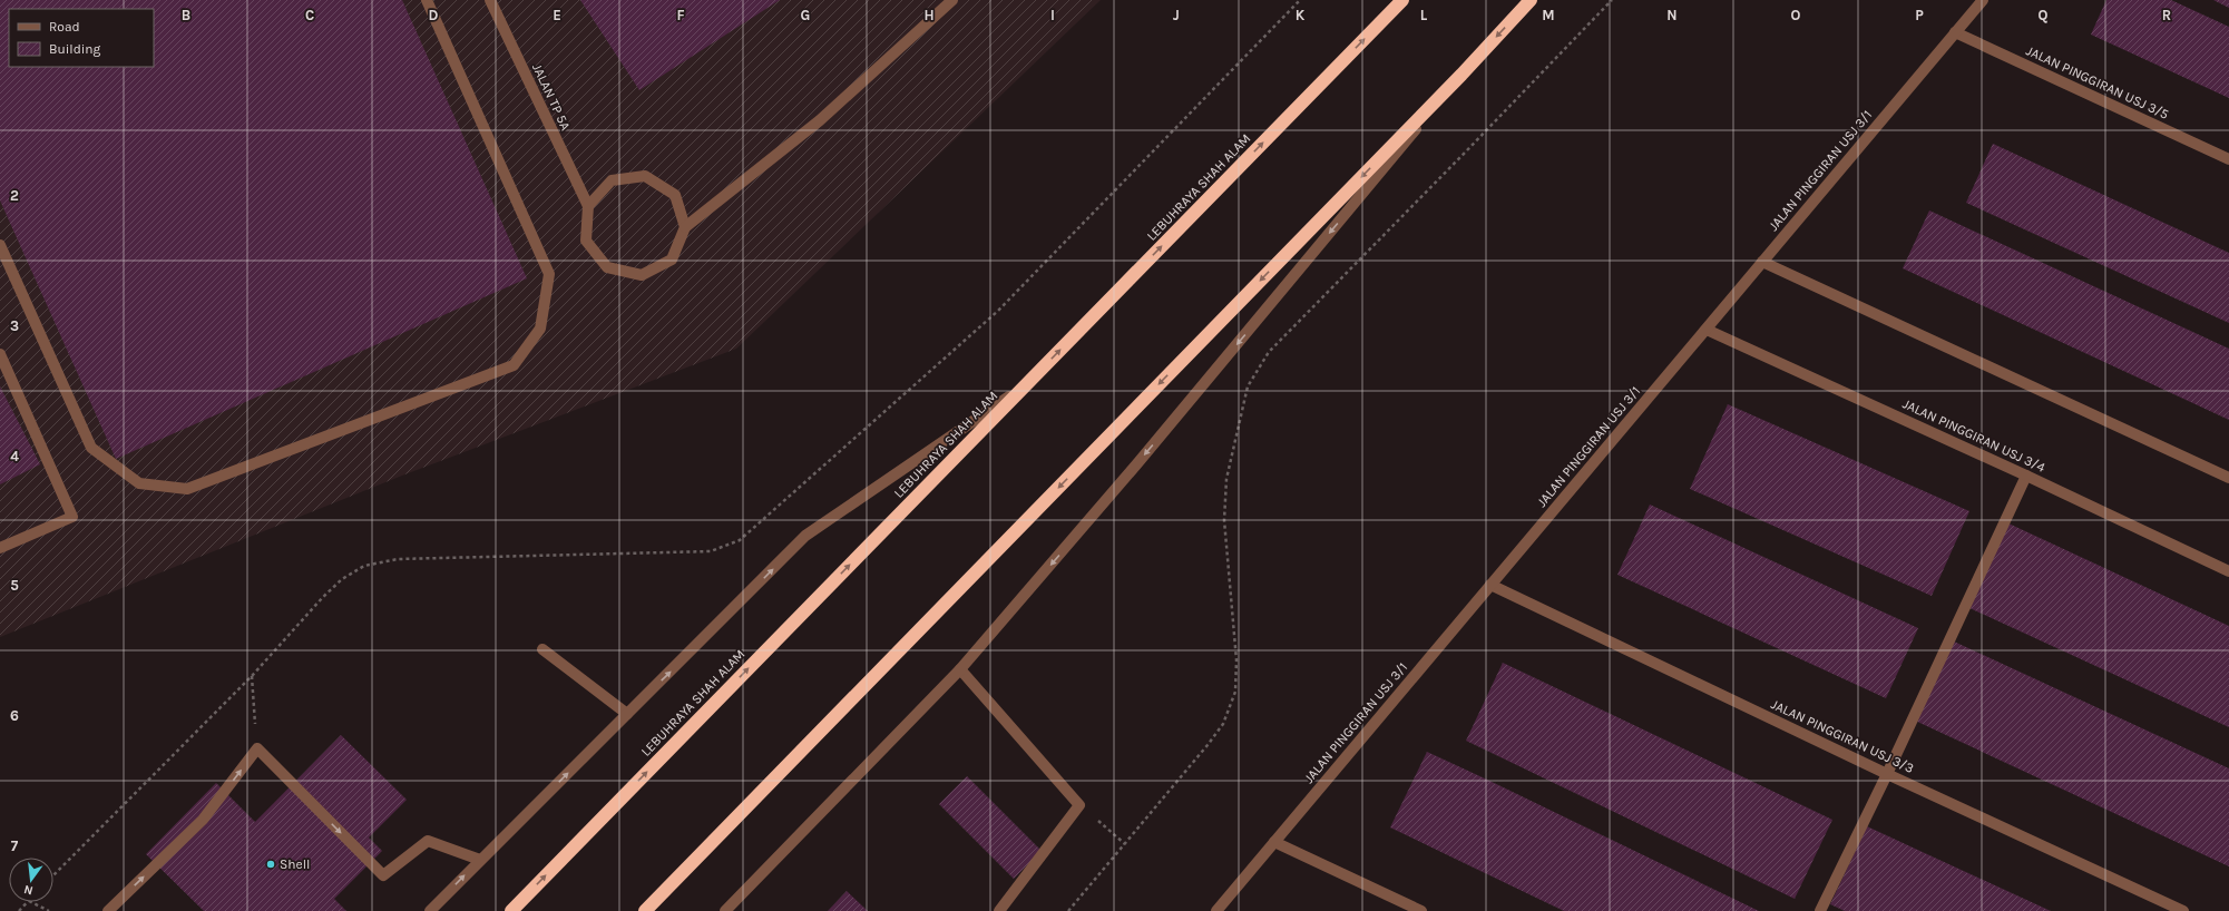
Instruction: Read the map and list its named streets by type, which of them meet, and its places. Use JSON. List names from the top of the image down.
{
  "streets": {
    "highway": ["LEBUHRAYA SHAH ALAM"],
    "street": [
      "JALAN PINGGIRAN USJ 3/5",
      "JALAN TP 5A",
      "JALAN PINGGIRAN USJ 3/1",
      "JALAN PINGGIRAN USJ 3/4",
      "JALAN PINGGIRAN USJ 3/3"
    ]
  },
  "crossings": [
    ["JALAN PINGGIRAN USJ 3/5", "JALAN PINGGIRAN USJ 3/1"],
    ["JALAN PINGGIRAN USJ 3/1", "JALAN PINGGIRAN USJ 3/4"],
    ["JALAN PINGGIRAN USJ 3/1", "JALAN PINGGIRAN USJ 3/3"]
  ],
  "places": ["Shell"],
  "legend": ["Road", "Building"],
  "north": "bottom",
  "grid": {
    "columns": [
      "B",
      "C",
      "D",
      "E",
      "F",
      "G",
      "H",
      "I",
      "J",
      "K",
      "L",
      "M",
      "N",
      "O",
      "P",
      "Q",
      "R"
    ],
    "rows": [
      "2",
      "3",
      "4",
      "5",
      "6",
      "7"
    ]
  }
}
